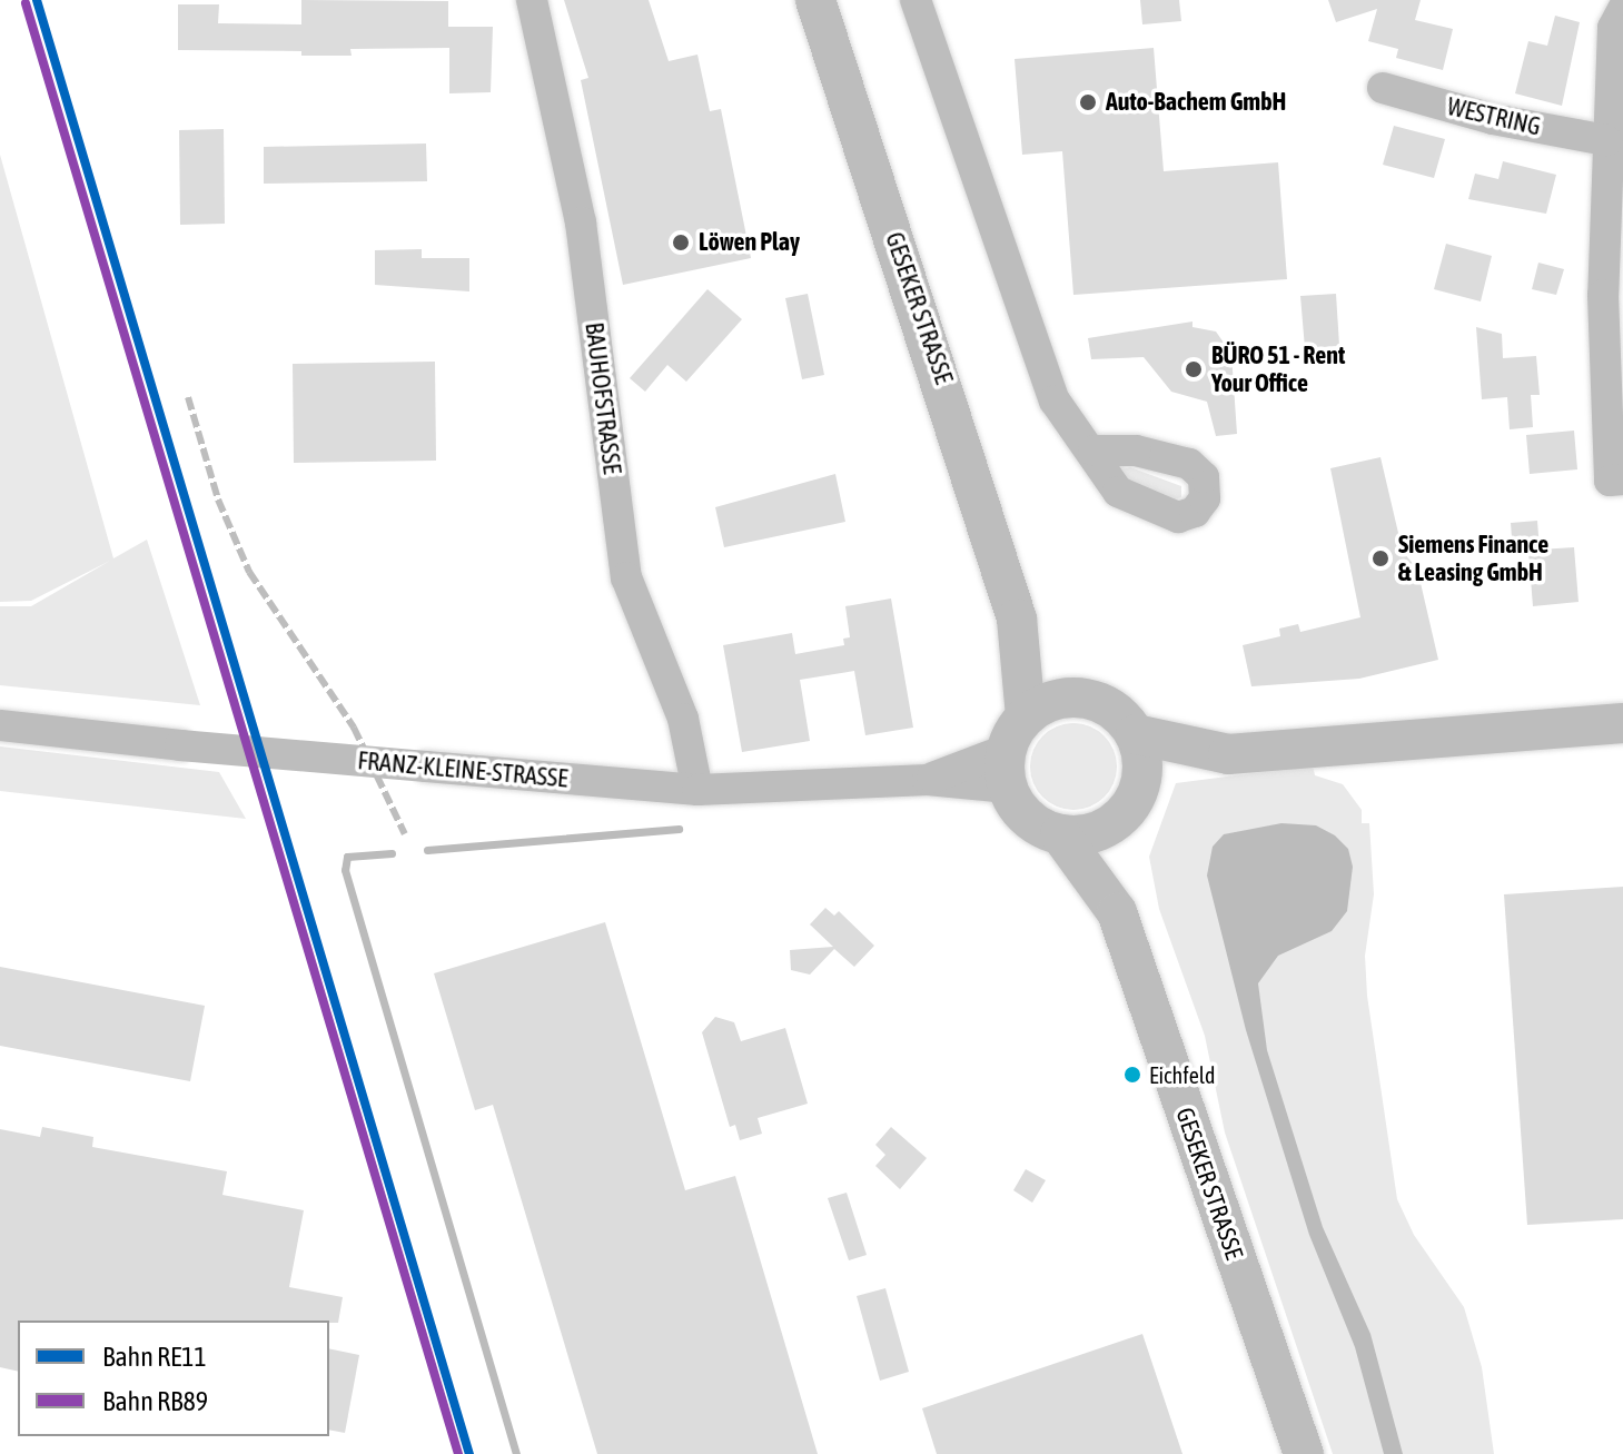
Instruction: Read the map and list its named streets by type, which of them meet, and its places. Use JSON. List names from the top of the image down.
{
  "streets": {
    "main road": ["GESEKER STRASSE"],
    "street": ["WESTRING", "BAUHOFSTRASSE", "FRANZ-KLEINE-STRASSE"]
  },
  "crossings": [
    ["GESEKER STRASSE", "FRANZ-KLEINE-STRASSE"],
    ["BAUHOFSTRASSE", "FRANZ-KLEINE-STRASSE"]
  ],
  "places": [
    "Auto-Bachem GmbH",
    "Löwen Play",
    "BÜRO 51 - Rent Your Office",
    "Siemens Finance & Leasing GmbH",
    "Eichfeld"
  ],
  "lines": ["rail line RE11", "rail line RB89"],
  "legend": ["Bahn RE11", "Bahn RB89"]
}
